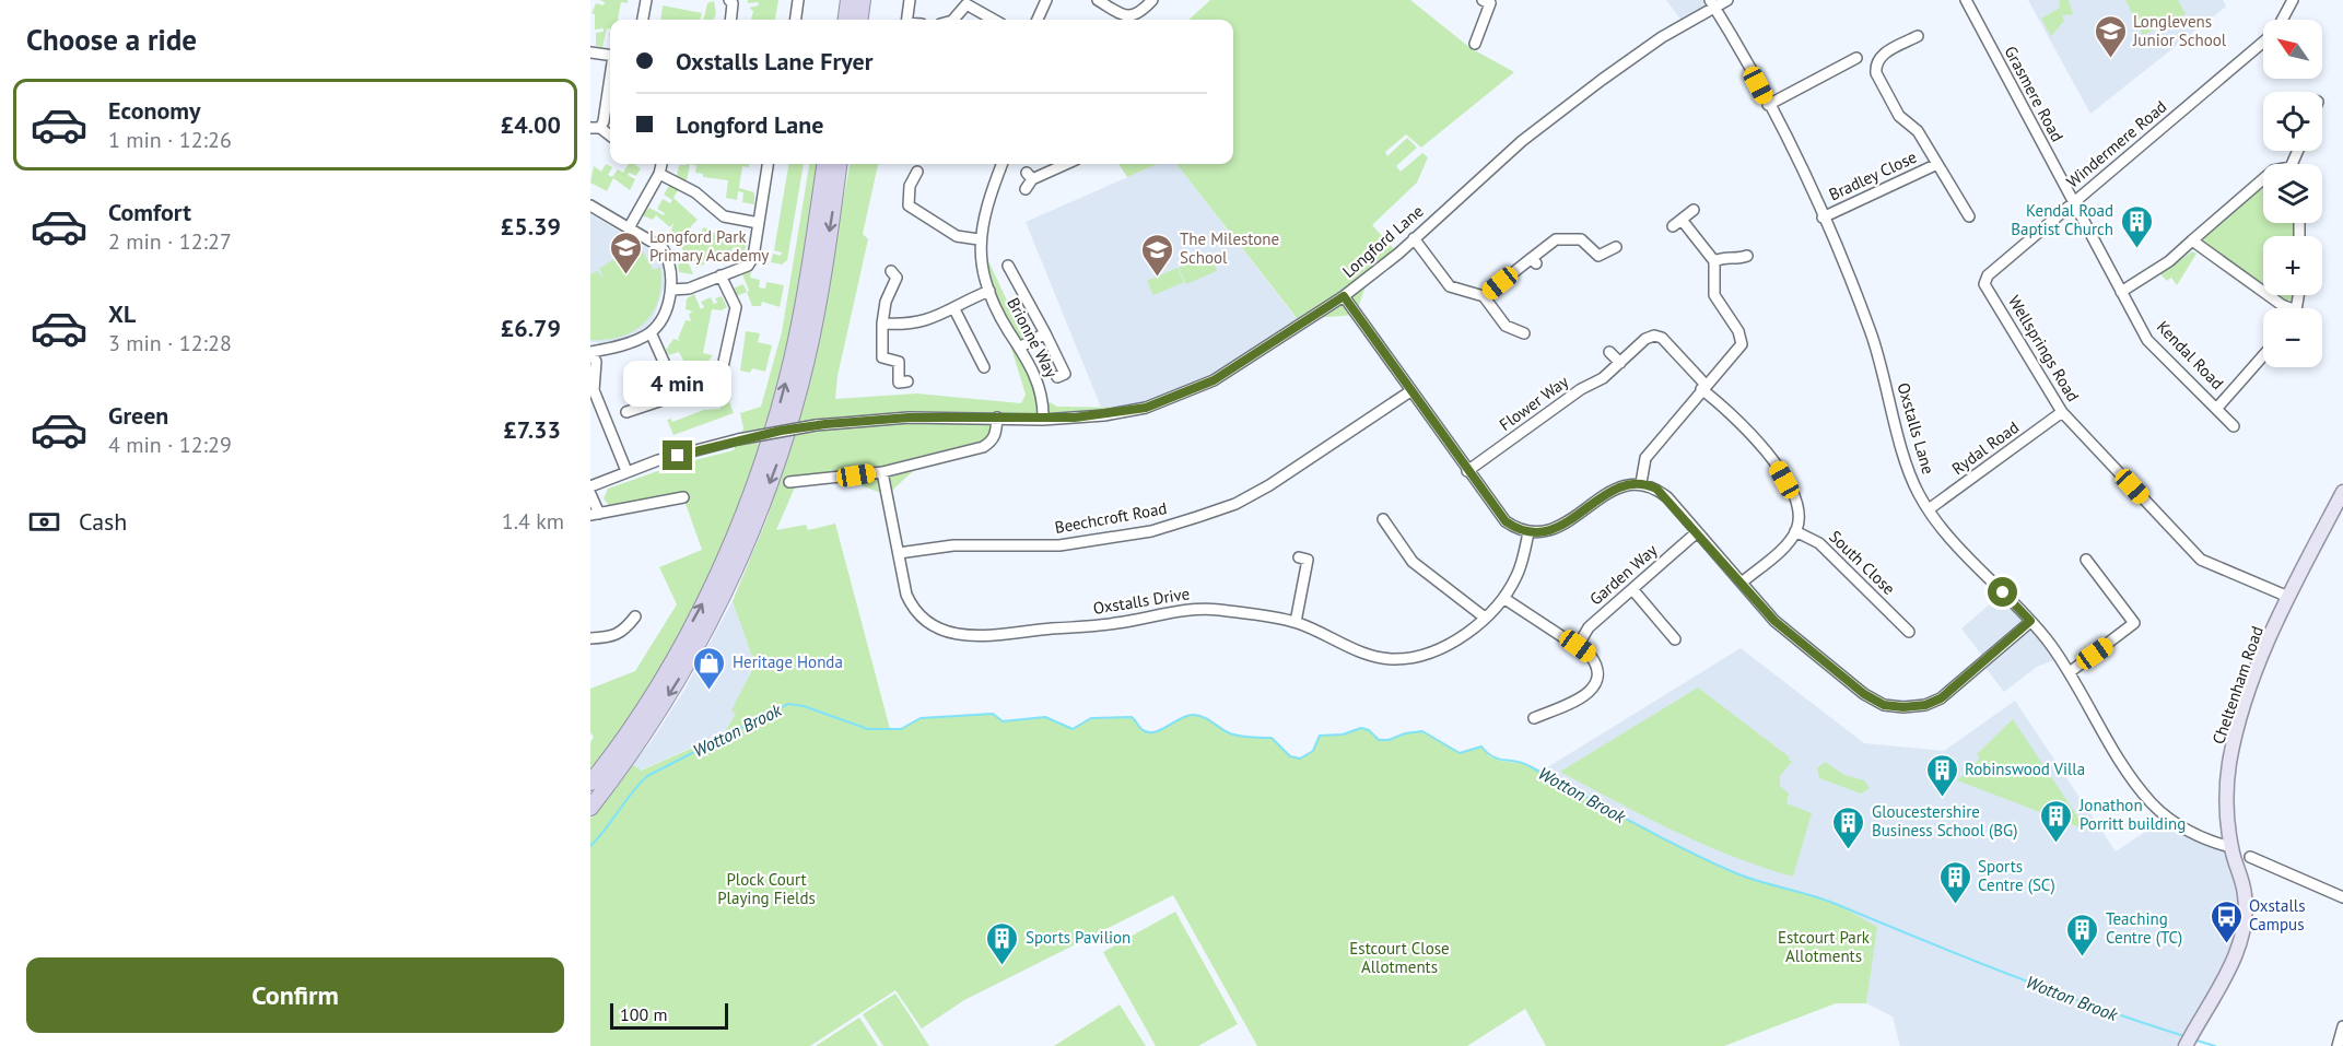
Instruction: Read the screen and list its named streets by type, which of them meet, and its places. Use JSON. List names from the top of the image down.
{
  "streets": {
    "main road": ["Cheltenham Road"],
    "street": [
      "Grasmere Road",
      "Windermere Road",
      "Bradley Close",
      "Longford Lane",
      "Brionne Way",
      "Wellsprings Road",
      "Kendal Road",
      "Flower Way",
      "Oxstalls Lane",
      "Rydal Road",
      "Beechcroft Road",
      "South Close",
      "Garden Way",
      "Oxstalls Drive"
    ]
  },
  "crossings": [
    ["Grasmere Road", "Windermere Road"],
    ["Grasmere Road", "Kendal Road"],
    ["Windermere Road", "Wellsprings Road"],
    ["Windermere Road", "Kendal Road"],
    ["Bradley Close", "Oxstalls Lane"],
    ["Longford Lane", "Brionne Way"],
    ["Longford Lane", "Oxstalls Lane"],
    ["Wellsprings Road", "Rydal Road"],
    ["Wellsprings Road", "Cheltenham Road"],
    ["Oxstalls Lane", "Rydal Road"],
    ["Oxstalls Lane", "Cheltenham Road"],
    ["Beechcroft Road", "Oxstalls Drive"]
  ],
  "water": ["Wotton Brook"],
  "parks": ["Plock Court Playing Fields", "Estcourt Park Allotments", "Estcourt Close Allotments"],
  "places": {
    "school or university": ["Longlevens Junior School", "Longford Park Primary Academy", "The Milestone School"],
    "building": [
      "Kendal Road Baptist Church",
      "Robinswood Villa",
      "Jonathon Porritt building",
      "Gloucestershire Business School (BG)",
      "Sports Centre (SC)",
      "Teaching Centre (TC)",
      "Sports Pavilion"
    ],
    "shop": ["Heritage Honda"],
    "bus stop": ["Oxstalls Campus"]
  },
  "scale_bar": "100 m",
  "north": "top left",
  "page": {
    "heading": "Choose a ride",
    "map_buttons": ["+", "−"],
    "banner": ["Oxstalls Lane Fryer", "Longford Lane"],
    "list": [
      {
        "name": "Economy",
        "note": "1 min · 12:26",
        "value": "£4.00"
      },
      {
        "name": "Comfort",
        "note": "2 min · 12:27",
        "value": "£5.39"
      },
      {
        "name": "XL",
        "note": "3 min · 12:28",
        "value": "£6.79"
      },
      {
        "name": "Green",
        "note": "4 min · 12:29",
        "value": "£7.33"
      }
    ],
    "bubble": "4 min",
    "pay": ["Cash", "1.4 km"],
    "buttons": "Confirm",
    "scale": "100 m"
  }
}
